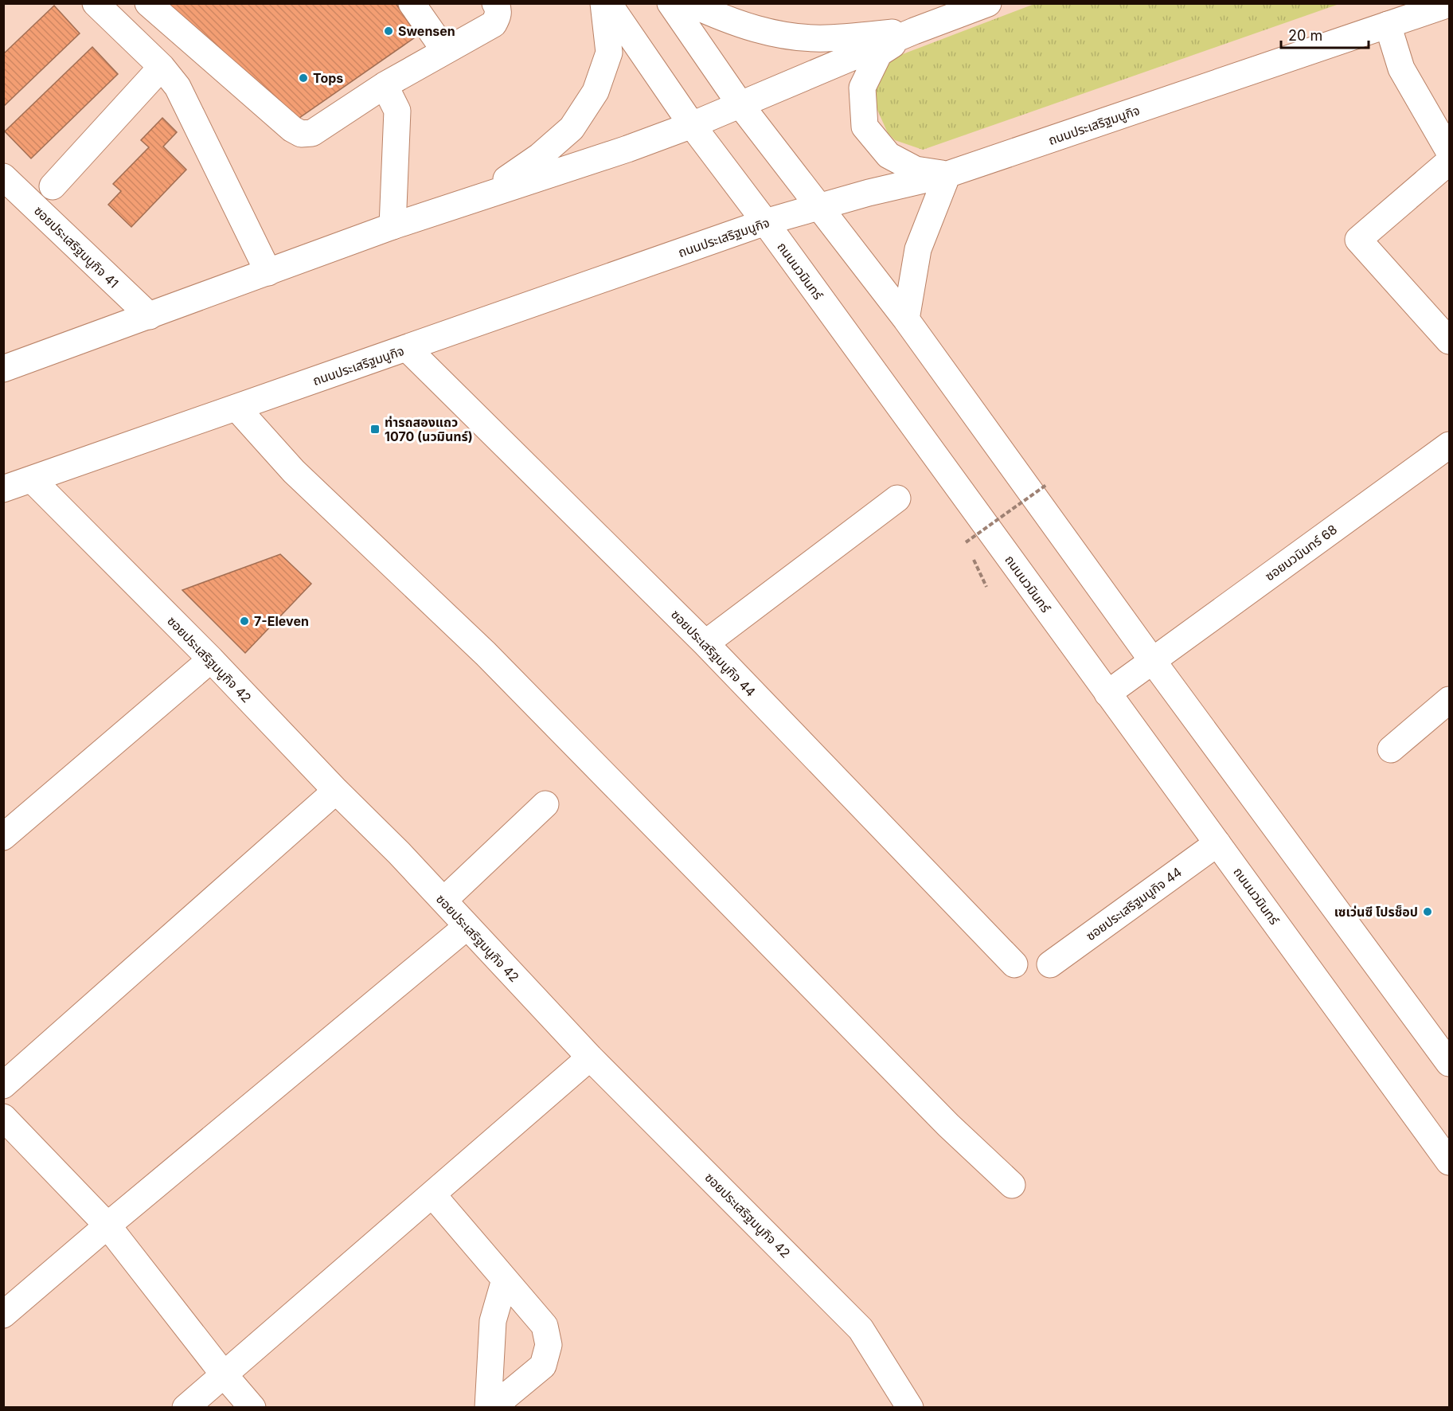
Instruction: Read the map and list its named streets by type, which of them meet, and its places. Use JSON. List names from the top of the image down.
{
  "streets": {
    "street": [
      "ถนนประเสริฐมนูกิจ",
      "ซอยประเสริฐมนูกิจ 41",
      "ถนนนวมินทร์",
      "ซอยนวมินทร์ 68",
      "ซอยประเสริฐมนูกิจ 44",
      "ซอยประเสริฐมนูกิจ 42"
    ]
  },
  "crossings": [
    ["ถนนประเสริฐมนูกิจ", "ถนนนวมินทร์"],
    ["ถนนประเสริฐมนูกิจ", "ซอยประเสริฐมนูกิจ 44"],
    ["ถนนประเสริฐมนูกิจ", "ซอยประเสริฐมนูกิจ 42"],
    ["ถนนนวมินทร์", "ซอยนวมินทร์ 68"],
    ["ถนนนวมินทร์", "ซอยประเสริฐมนูกิจ 44"]
  ],
  "places": {
    "other": [
      "Swensen",
      "Tops",
      "7-Eleven",
      "เซเว่นซี โปรช็อป"
    ],
    "transit": ["ท่ารถสองแถว 1070 (นวมินทร์)"]
  },
  "scale_bar": "20 m"
}
